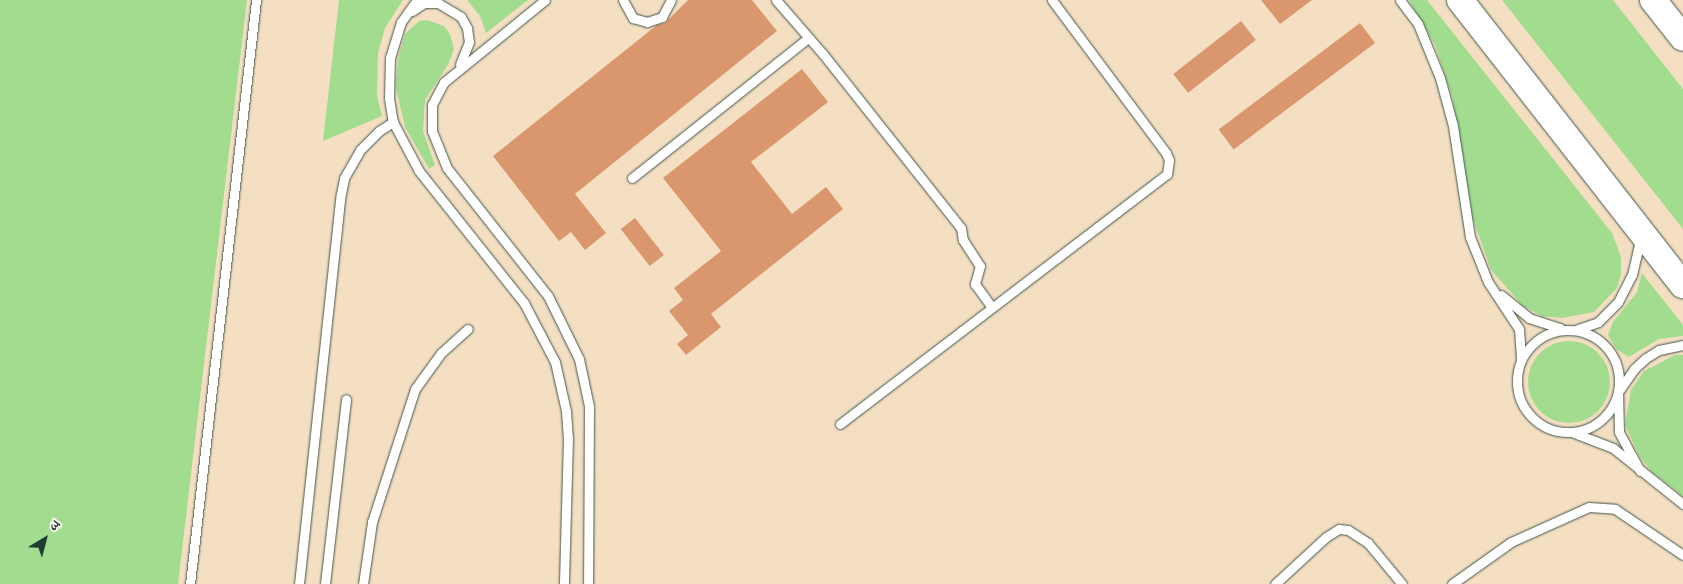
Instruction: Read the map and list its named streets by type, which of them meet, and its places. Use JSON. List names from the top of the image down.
{
  "north": "top right"
}
